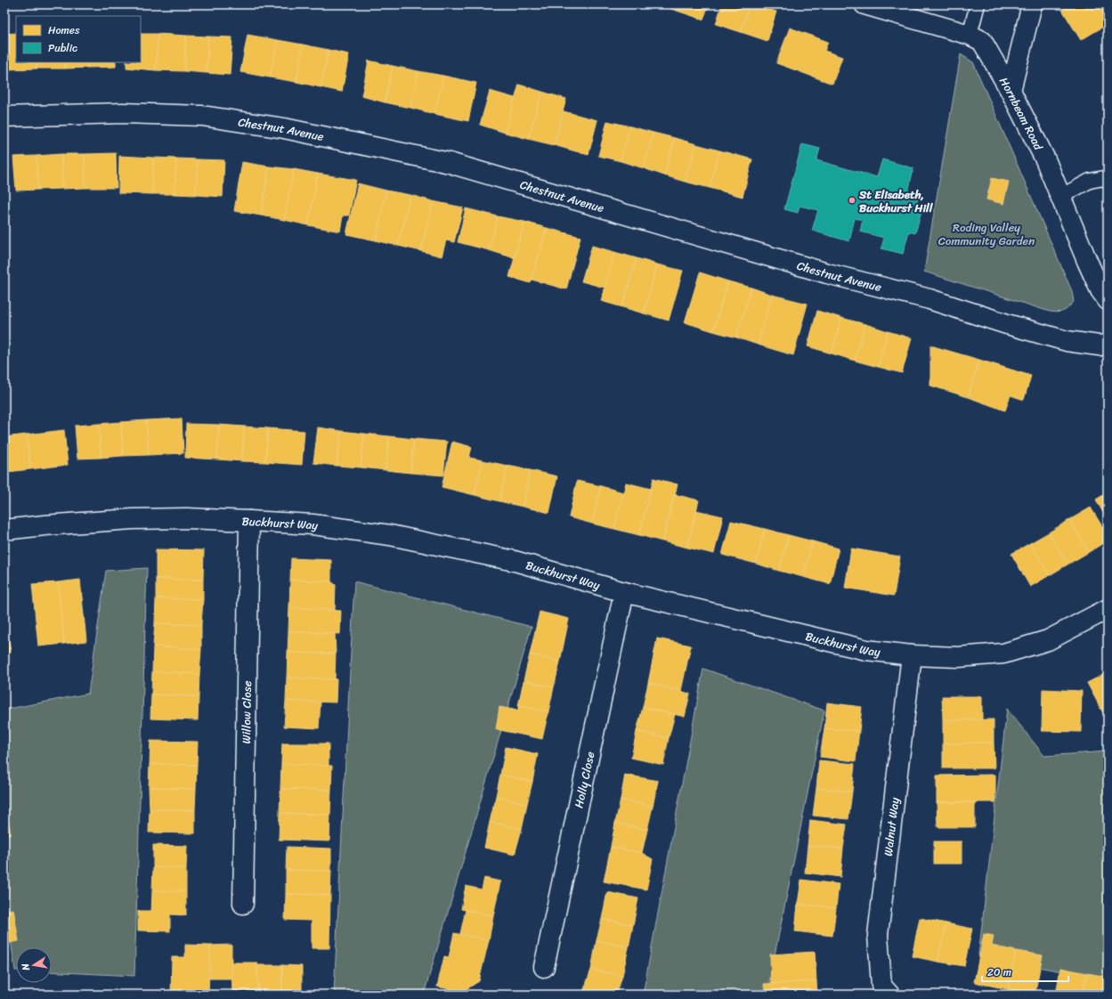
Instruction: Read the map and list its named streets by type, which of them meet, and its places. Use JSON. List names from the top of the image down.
{
  "streets": {
    "street": [
      "Hornbeam Road",
      "Chestnut Avenue",
      "Buckhurst Way",
      "Willow Close",
      "Holly Close",
      "Walnut Way"
    ]
  },
  "crossings": [
    ["Buckhurst Way", "Willow Close"],
    ["Buckhurst Way", "Holly Close"],
    ["Buckhurst Way", "Walnut Way"]
  ],
  "parks": ["Roding Valley Community Garden"],
  "places": ["St Elisabeth, Buckhurst Hill"],
  "legend": ["Homes", "Public"],
  "scale_bar": "20 m",
  "north": "left"
}
